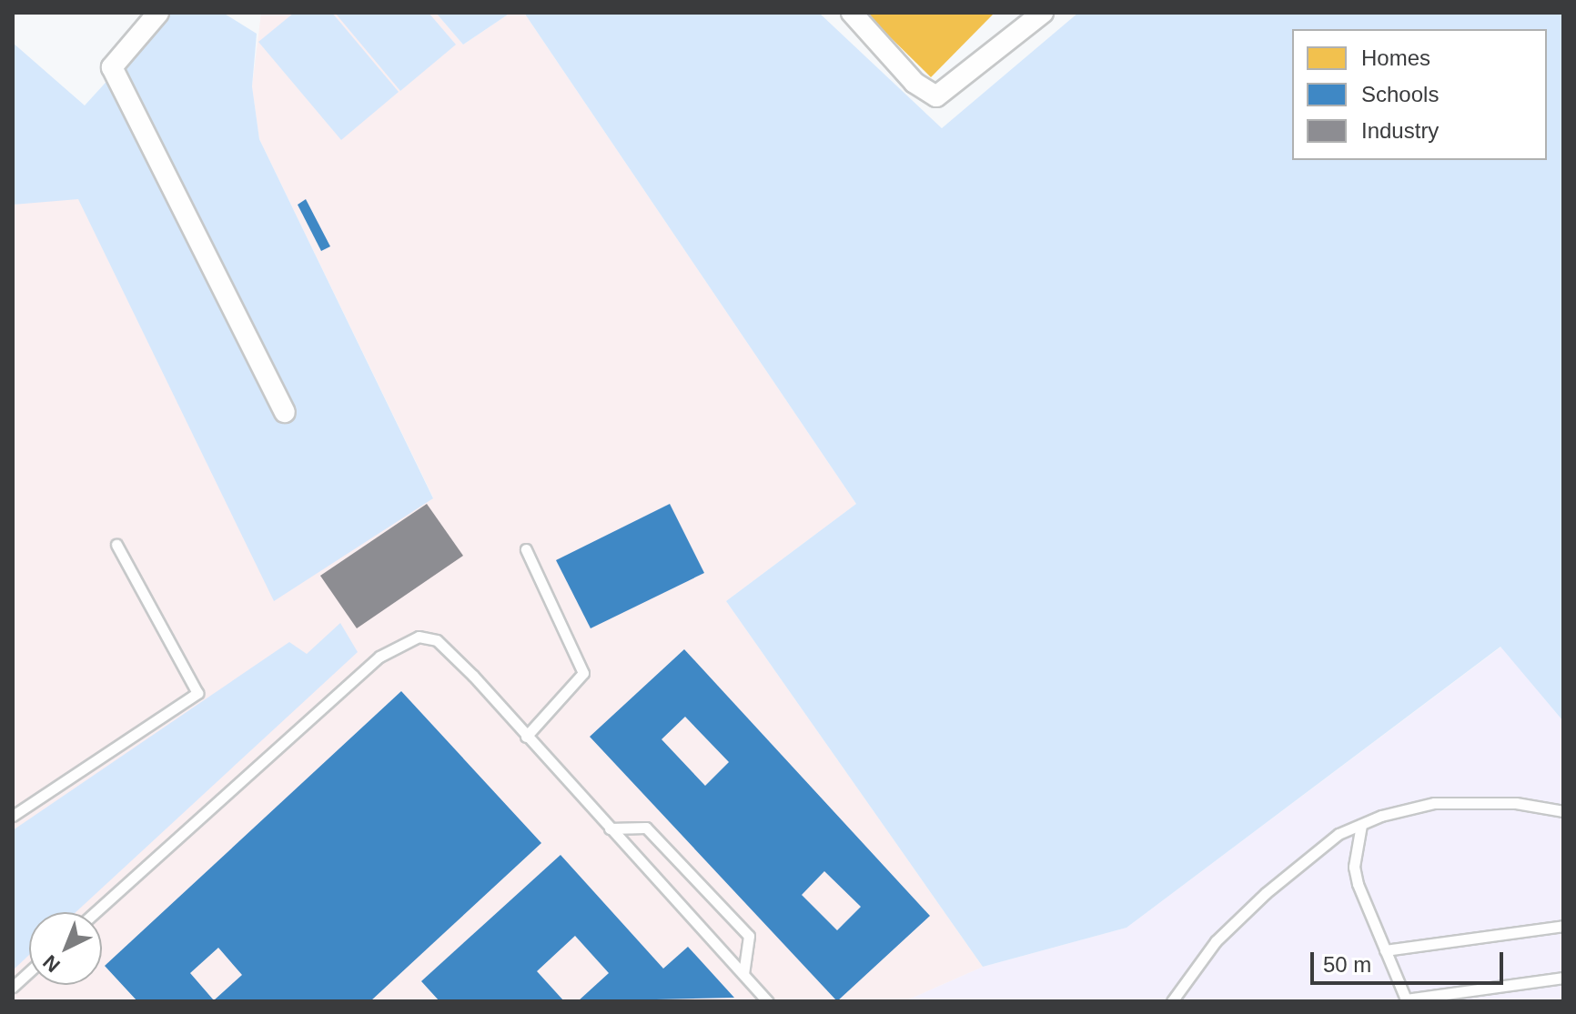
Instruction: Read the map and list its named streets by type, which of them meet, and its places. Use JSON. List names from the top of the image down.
{
  "legend": ["Homes", "Schools", "Industry"],
  "scale_bar": "50 m",
  "north": "bottom left"
}
